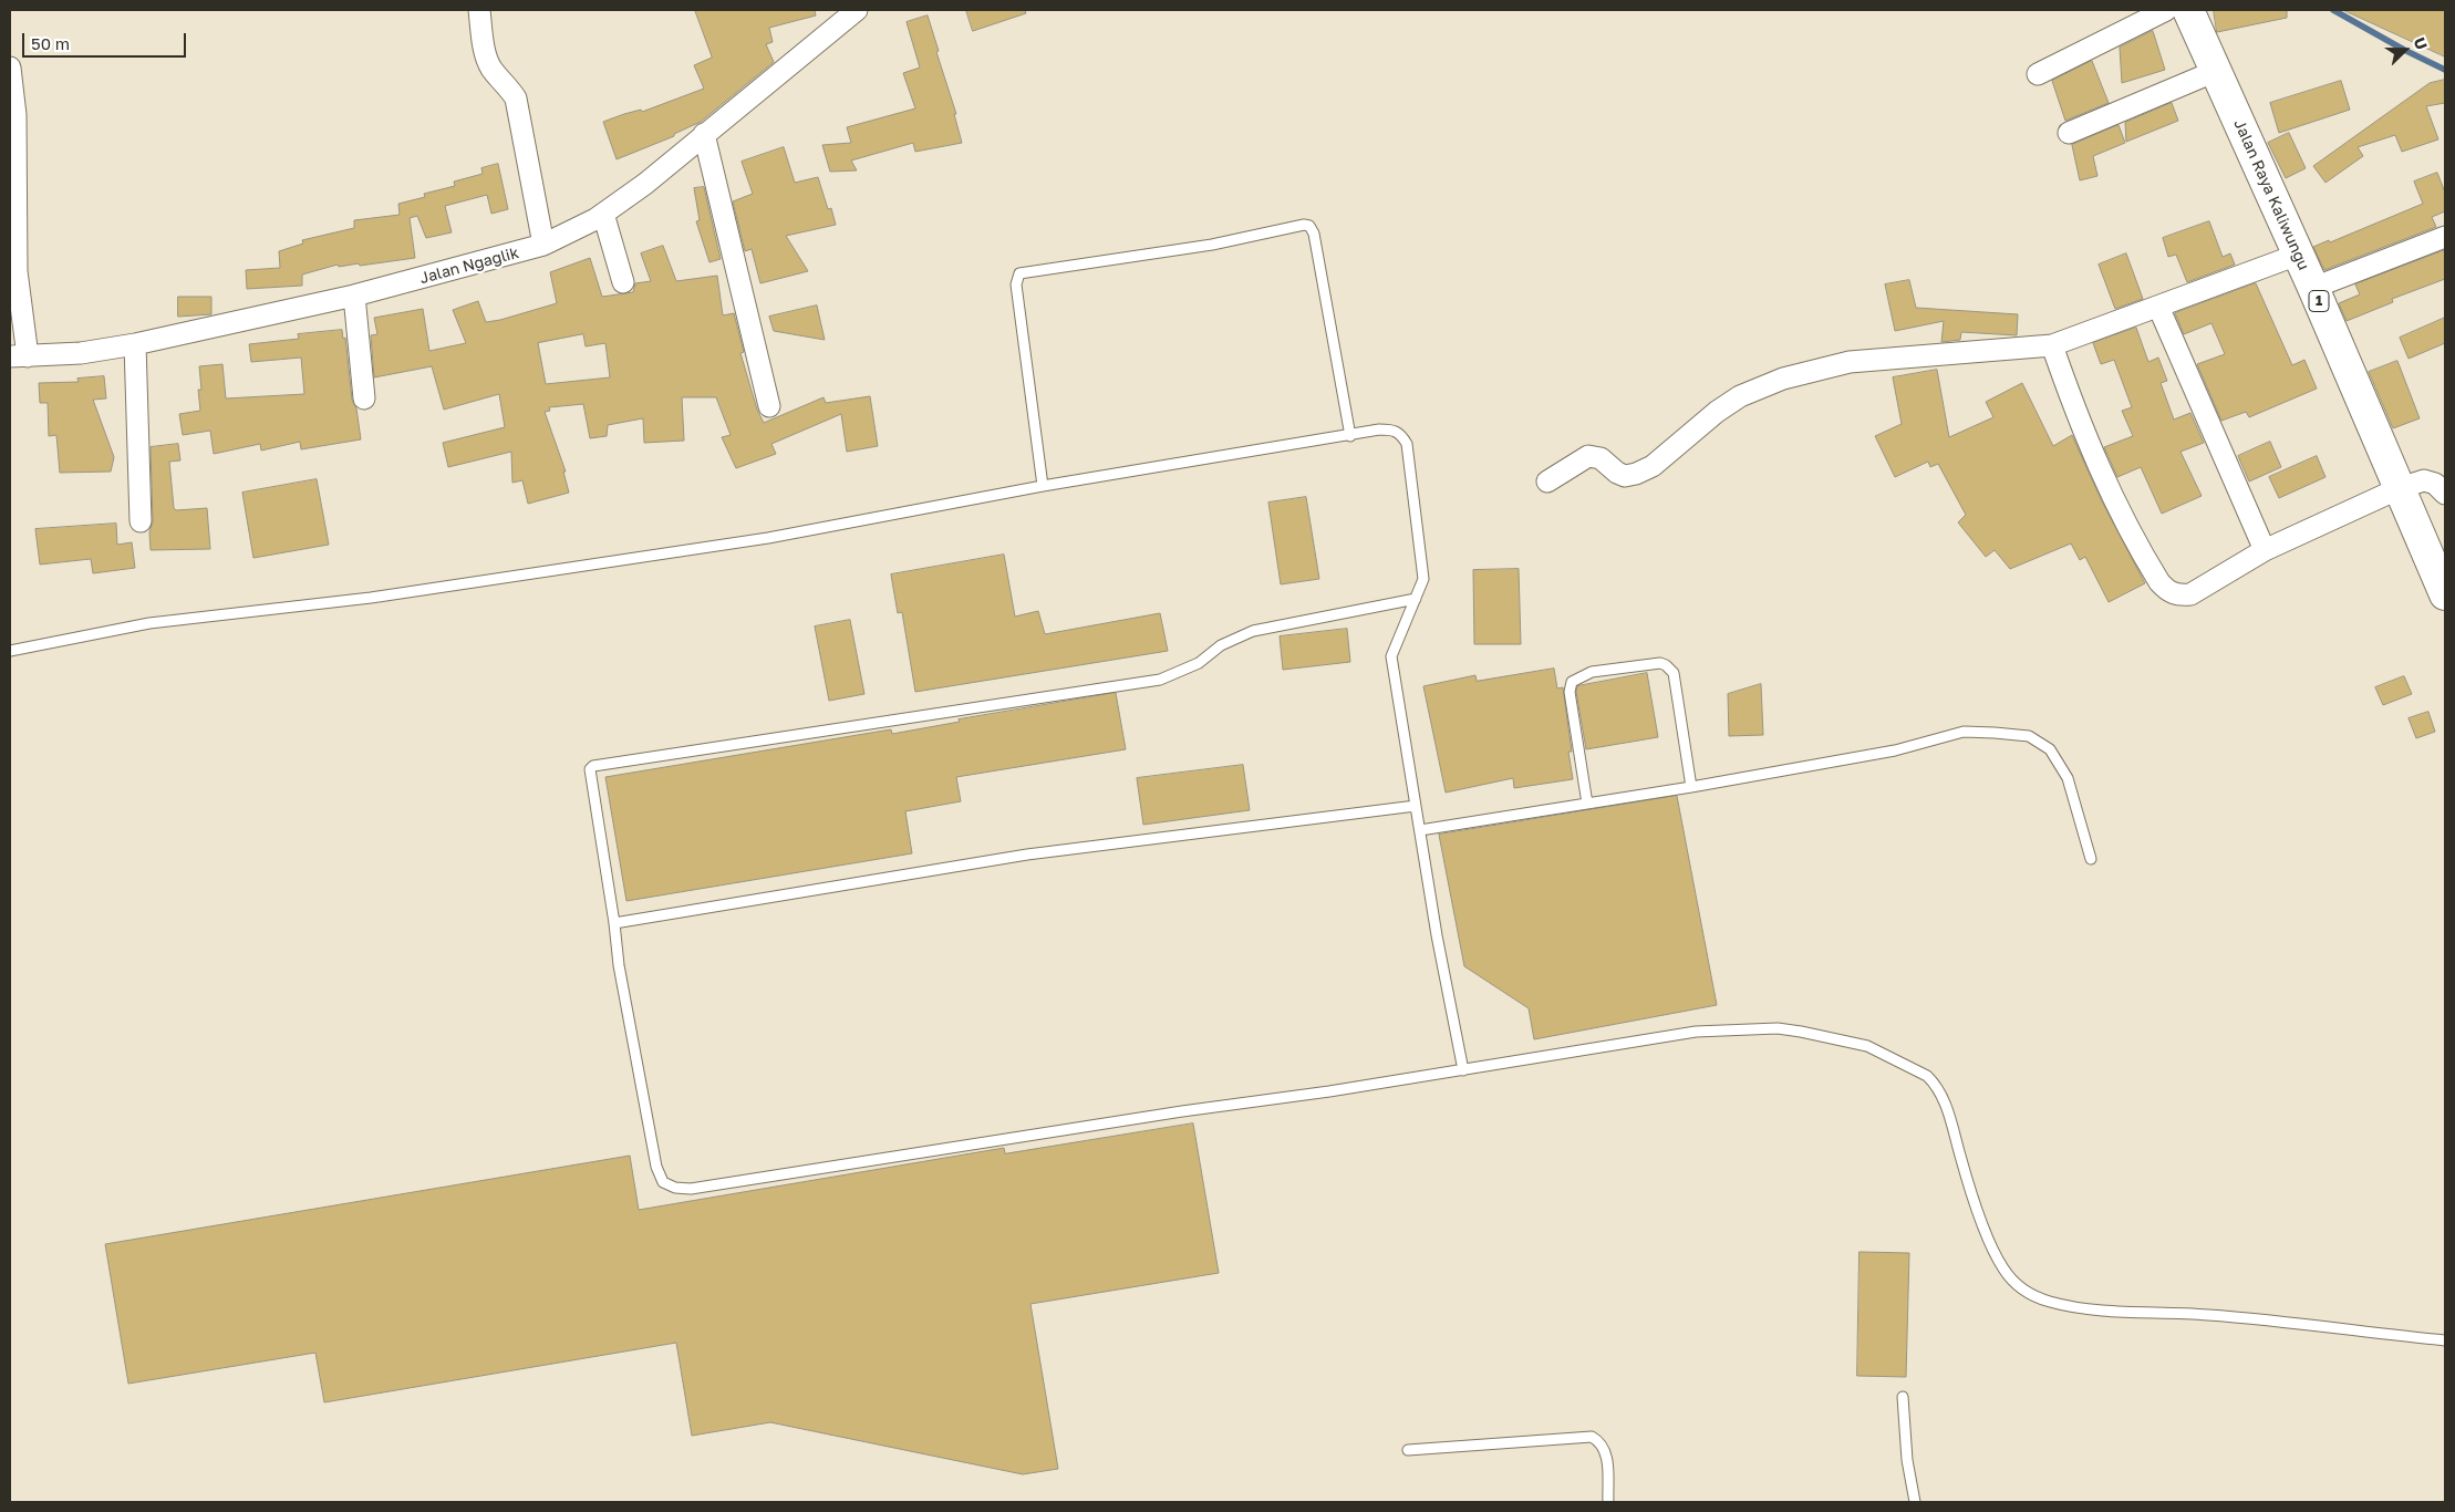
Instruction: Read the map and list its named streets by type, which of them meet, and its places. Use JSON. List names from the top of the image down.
{
  "streets": {
    "main road": ["Jalan Raya Kaliwungu", "1"],
    "street": ["Jalan Ngaglik"]
  },
  "scale_bar": "50 m",
  "north": "right"
}
